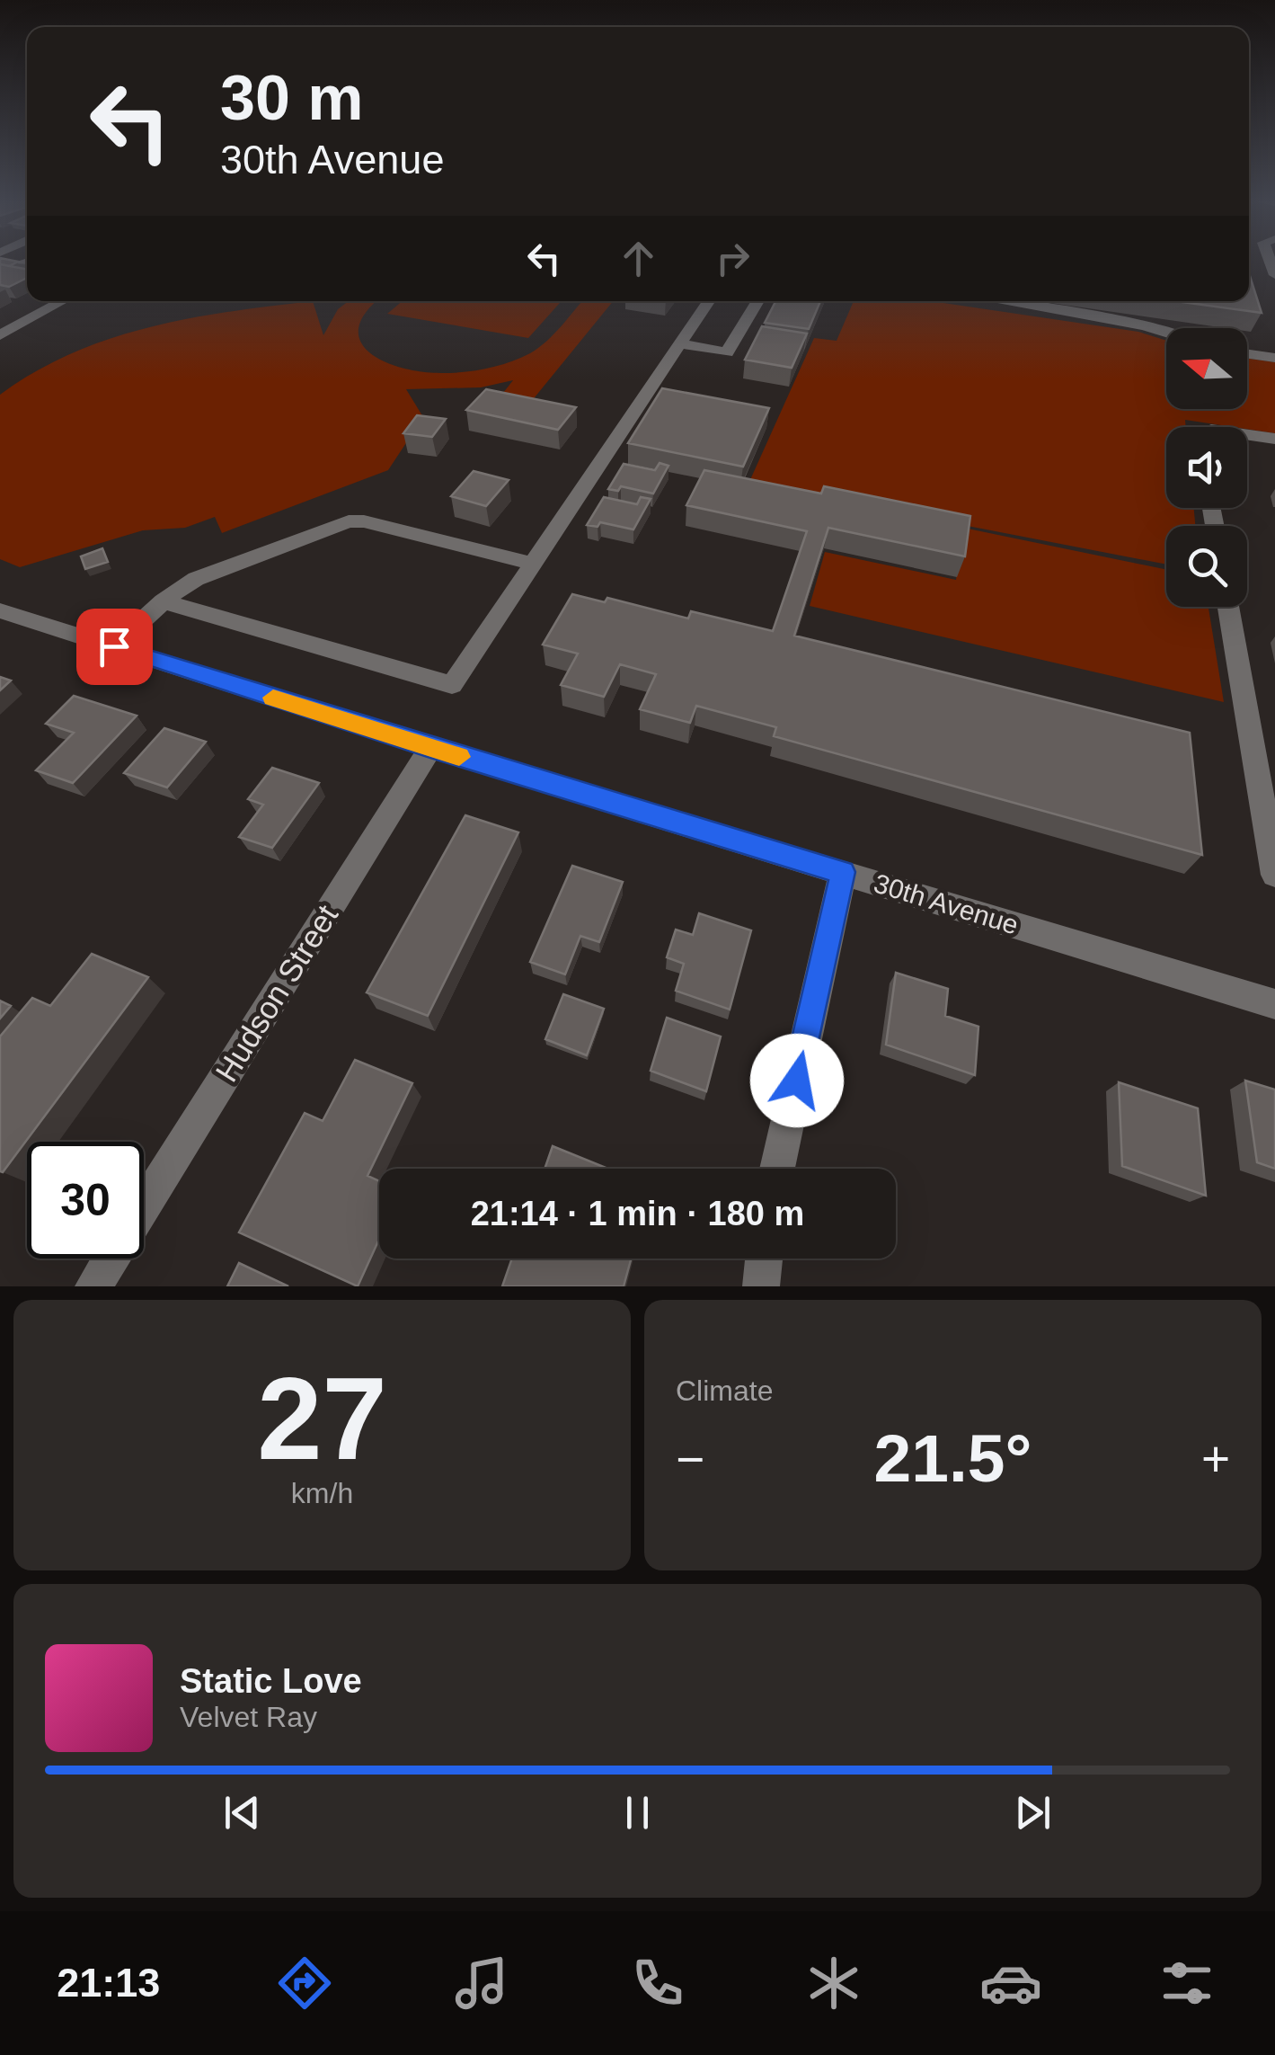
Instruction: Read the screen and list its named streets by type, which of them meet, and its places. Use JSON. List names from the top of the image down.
{
  "streets": {
    "street": ["30th Avenue", "Hudson Street"]
  },
  "crossings": [
    ["30th Avenue", "Hudson Street"]
  ],
  "north": "left",
  "page": {
    "turn": ["30 m", "30th Avenue"],
    "limit": "30",
    "trip": "21:14 · 1 min · 180 m",
    "tile": [
      ["27", "km/h"],
      "Climate"
    ],
    "heat": ["−", "21.5°", "+"],
    "song": ["Static Love", "Velvet Ray"],
    "tabs": "21:13"
  }
}
